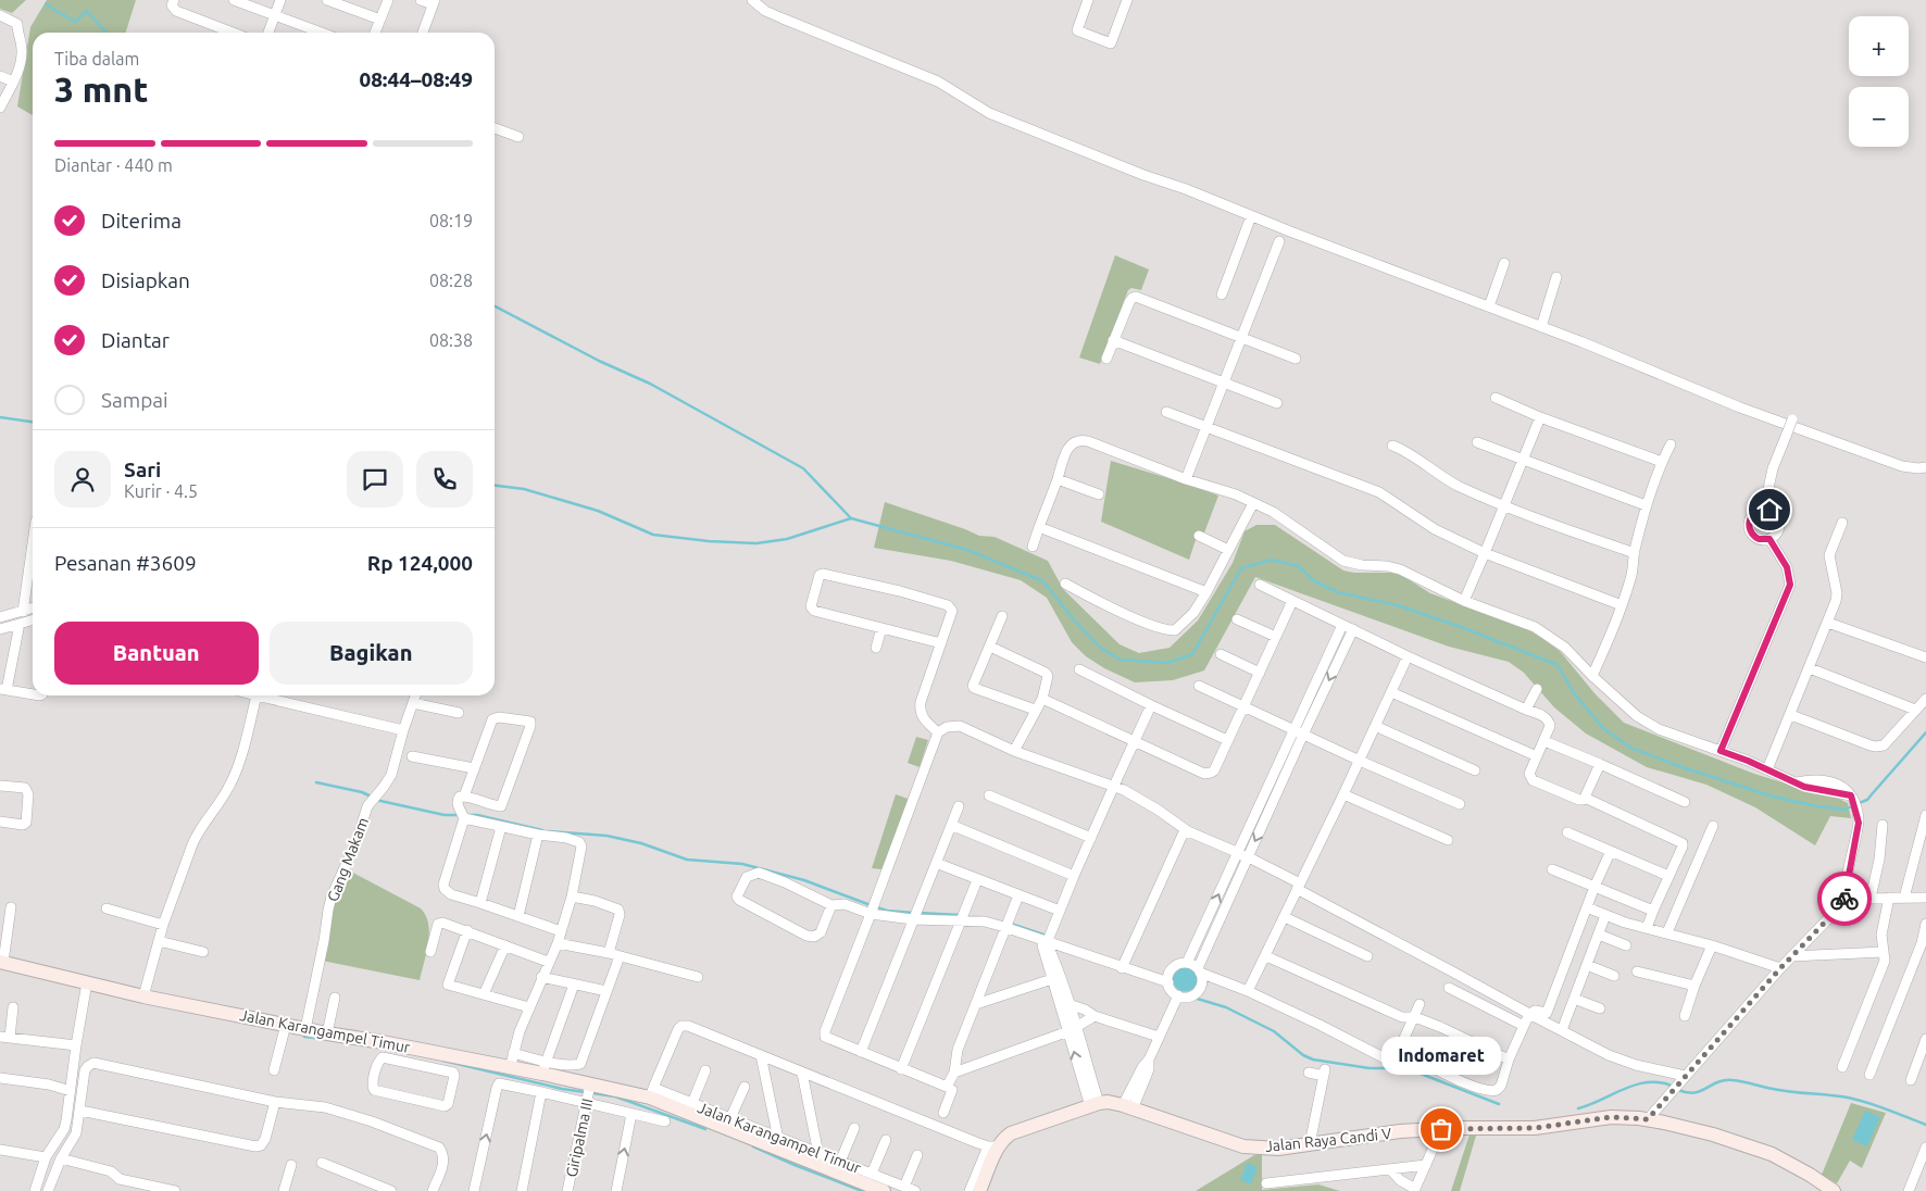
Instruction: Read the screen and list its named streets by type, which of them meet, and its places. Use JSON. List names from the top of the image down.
{
  "streets": {
    "street": [
      "Gang Makam",
      "Jalan Karangampel Timur",
      "Giripalma III",
      "Jalan Raya Candi V"
    ]
  },
  "crossings": [
    ["Gang Makam", "Jalan Karangampel Timur"],
    ["Jalan Karangampel Timur", "Giripalma III"]
  ],
  "places": ["Indomaret"],
  "page": {
    "map_buttons": ["+", "−"],
    "heading": ["3 mnt", "Tiba dalam", "08:44–08:49"],
    "panel": [
      "Sari",
      "Kurir · 4.5",
      "Pesanan #3609",
      "Rp 124,000"
    ],
    "bar": "Diantar · 440 m",
    "list": [
      ["Diterima", "08:19"],
      ["Disiapkan", "08:28"],
      ["Diantar", "08:38"],
      "Sampai"
    ],
    "buttons": ["Bantuan", "Bagikan"],
    "bubble": "Indomaret"
  }
}
